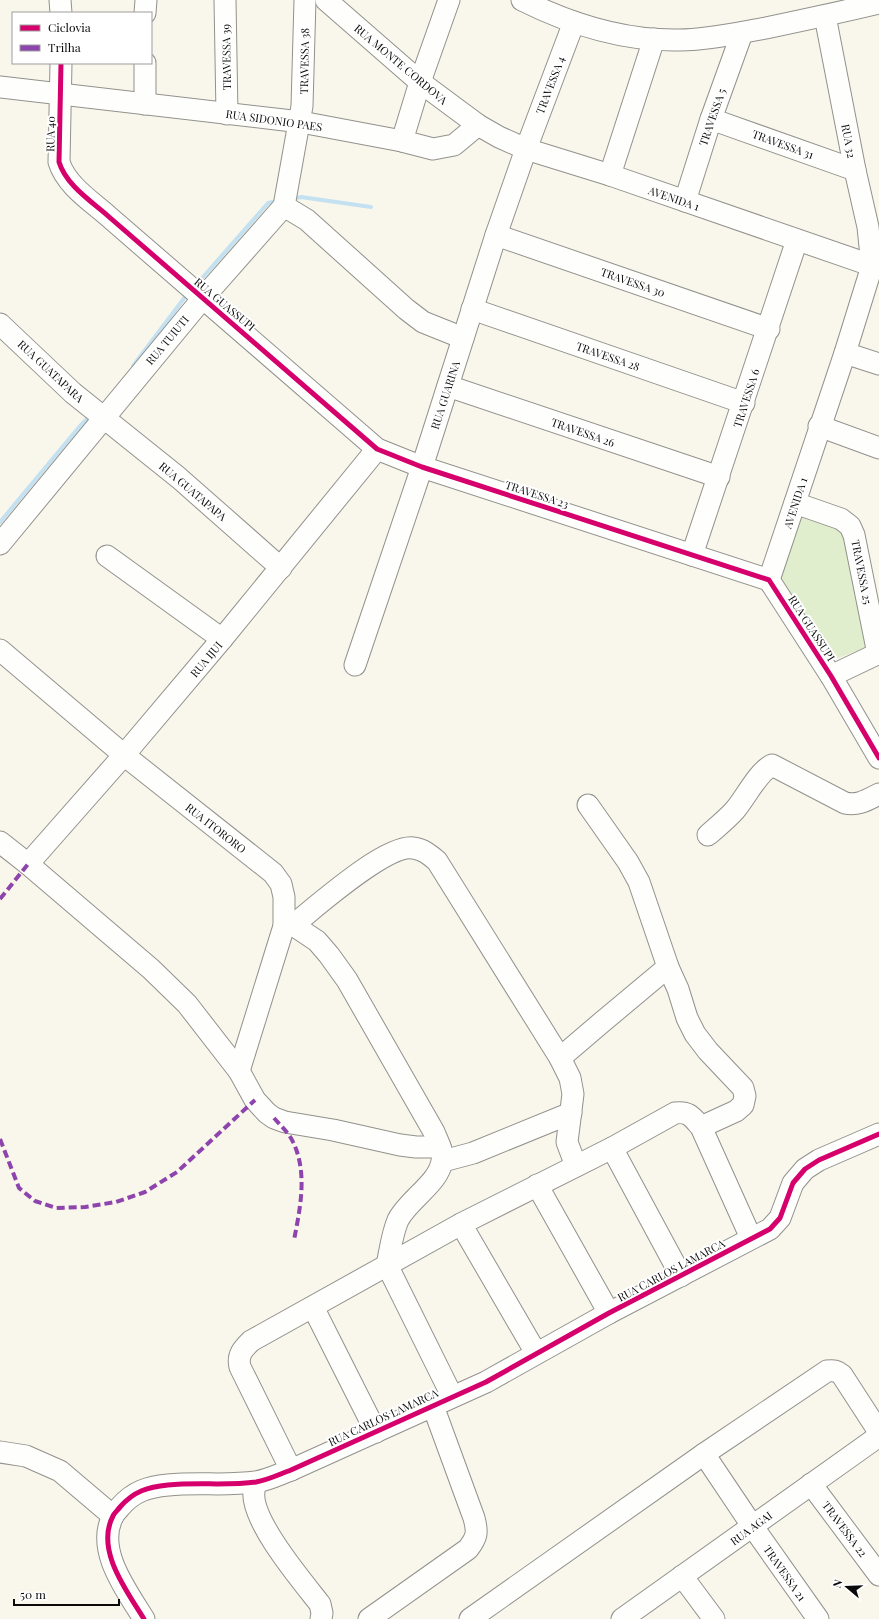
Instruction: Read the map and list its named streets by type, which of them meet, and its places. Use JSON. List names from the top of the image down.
{
  "streets": {
    "street": [
      "TRAVESSA 39",
      "TRAVESSA 38",
      "RUA MONTE CORDOVA",
      "TRAVESSA 4",
      "TRAVESSA 5",
      "RUA SIDONIO PAES",
      "RUA 40",
      "RUA 32",
      "TRAVESSA 31",
      "AVENIDA 1",
      "TRAVESSA 30",
      "RUA GUASSUPI",
      "RUA TUIUTI",
      "TRAVESSA 28",
      "RUA GUATAPARA",
      "RUA GUARINA",
      "TRAVESSA 6",
      "TRAVESSA 26",
      "RUA GUATAPAPA",
      "TRAVESSA 23",
      "TRAVESSA 25",
      "RUA IJUI",
      "RUA ITORORO",
      "RUA CARLOS LAMARCA",
      "RUA AGAI",
      "TRAVESSA 22",
      "TRAVESSA 21"
    ]
  },
  "crossings": [
    ["TRAVESSA 39", "RUA SIDONIO PAES"],
    ["TRAVESSA 38", "RUA SIDONIO PAES"],
    ["RUA MONTE CORDOVA", "RUA SIDONIO PAES"],
    ["RUA MONTE CORDOVA", "AVENIDA 1"],
    ["TRAVESSA 4", "AVENIDA 1"],
    ["TRAVESSA 5", "TRAVESSA 31"],
    ["TRAVESSA 5", "AVENIDA 1"],
    ["RUA SIDONIO PAES", "RUA 40"],
    ["RUA SIDONIO PAES", "AVENIDA 1"],
    ["RUA 40", "RUA GUASSUPI"],
    ["RUA 32", "TRAVESSA 31"],
    ["RUA 32", "AVENIDA 1"],
    ["AVENIDA 1", "RUA GUASSUPI"],
    ["AVENIDA 1", "TRAVESSA 6"],
    ["AVENIDA 1", "TRAVESSA 25"],
    ["TRAVESSA 30", "TRAVESSA 6"],
    ["RUA GUASSUPI", "RUA TUIUTI"],
    ["RUA GUASSUPI", "TRAVESSA 23"],
    ["RUA GUASSUPI", "RUA IJUI"],
    ["RUA TUIUTI", "RUA GUATAPARA"],
    ["RUA TUIUTI", "RUA GUATAPAPA"],
    ["TRAVESSA 28", "TRAVESSA 6"],
    ["RUA GUATAPARA", "RUA GUATAPAPA"],
    ["RUA GUARINA", "TRAVESSA 26"],
    ["RUA GUARINA", "TRAVESSA 23"],
    ["TRAVESSA 6", "TRAVESSA 26"],
    ["TRAVESSA 6", "TRAVESSA 23"],
    ["RUA GUATAPAPA", "RUA IJUI"],
    ["TRAVESSA 23", "RUA IJUI"],
    ["RUA IJUI", "RUA ITORORO"],
    ["RUA AGAI", "TRAVESSA 22"],
    ["RUA AGAI", "TRAVESSA 21"]
  ],
  "legend": ["Ciclovia", "Trilha"],
  "scale_bar": "50 m",
  "north": "left"
}
